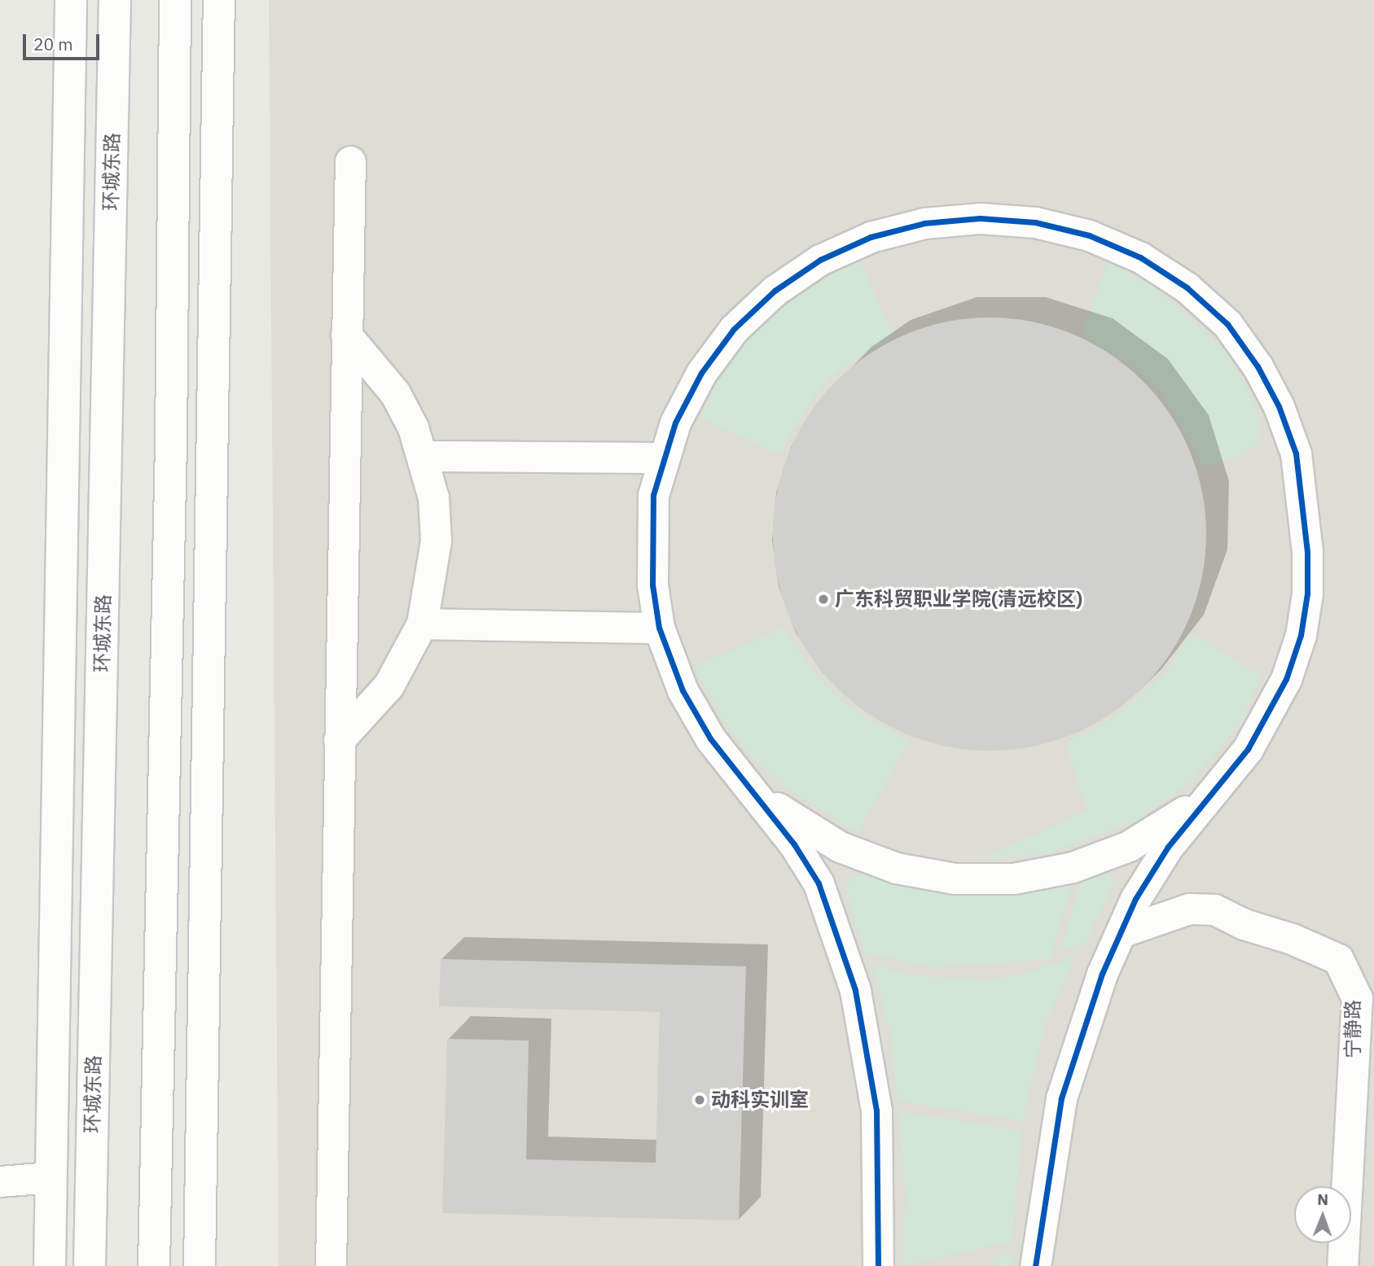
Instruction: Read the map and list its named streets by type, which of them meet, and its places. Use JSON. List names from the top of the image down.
{
  "streets": {
    "main road": ["环城东路"],
    "street": ["宁静路"]
  },
  "places": ["广东科贸职业学院(清远校区)", "动科实训室"],
  "scale_bar": "20 m",
  "north": "top"
}
